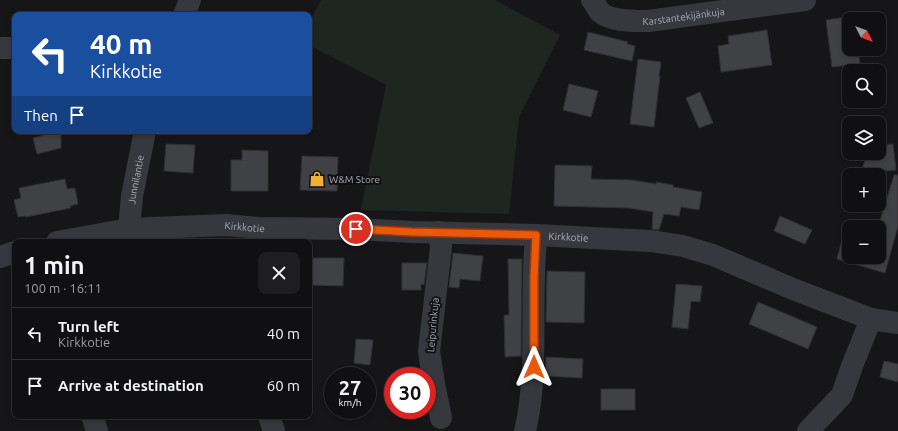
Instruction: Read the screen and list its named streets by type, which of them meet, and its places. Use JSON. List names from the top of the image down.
{
  "streets": {
    "street": [
      "Karstantekijänkuja",
      "Junnilantie",
      "Kirkkotie",
      "Leipurinkuja"
    ]
  },
  "crossings": [
    ["Junnilantie", "Kirkkotie"],
    ["Kirkkotie", "Leipurinkuja"]
  ],
  "places": {
    "shop": ["W&M Store"]
  },
  "north": "bottom right",
  "page": {
    "map_buttons": ["+", "−"],
    "turn": ["40 m", "Kirkkotie"],
    "then": "Then",
    "heading": ["1 min", "100 m · 16:11"],
    "list": [
      {
        "name": "Turn left",
        "note": "Kirkkotie",
        "value": "40 m"
      },
      {
        "name": "Arrive at destination",
        "value": "60 m"
      }
    ],
    "speed": "27 km/h",
    "limit": "30"
  }
}
